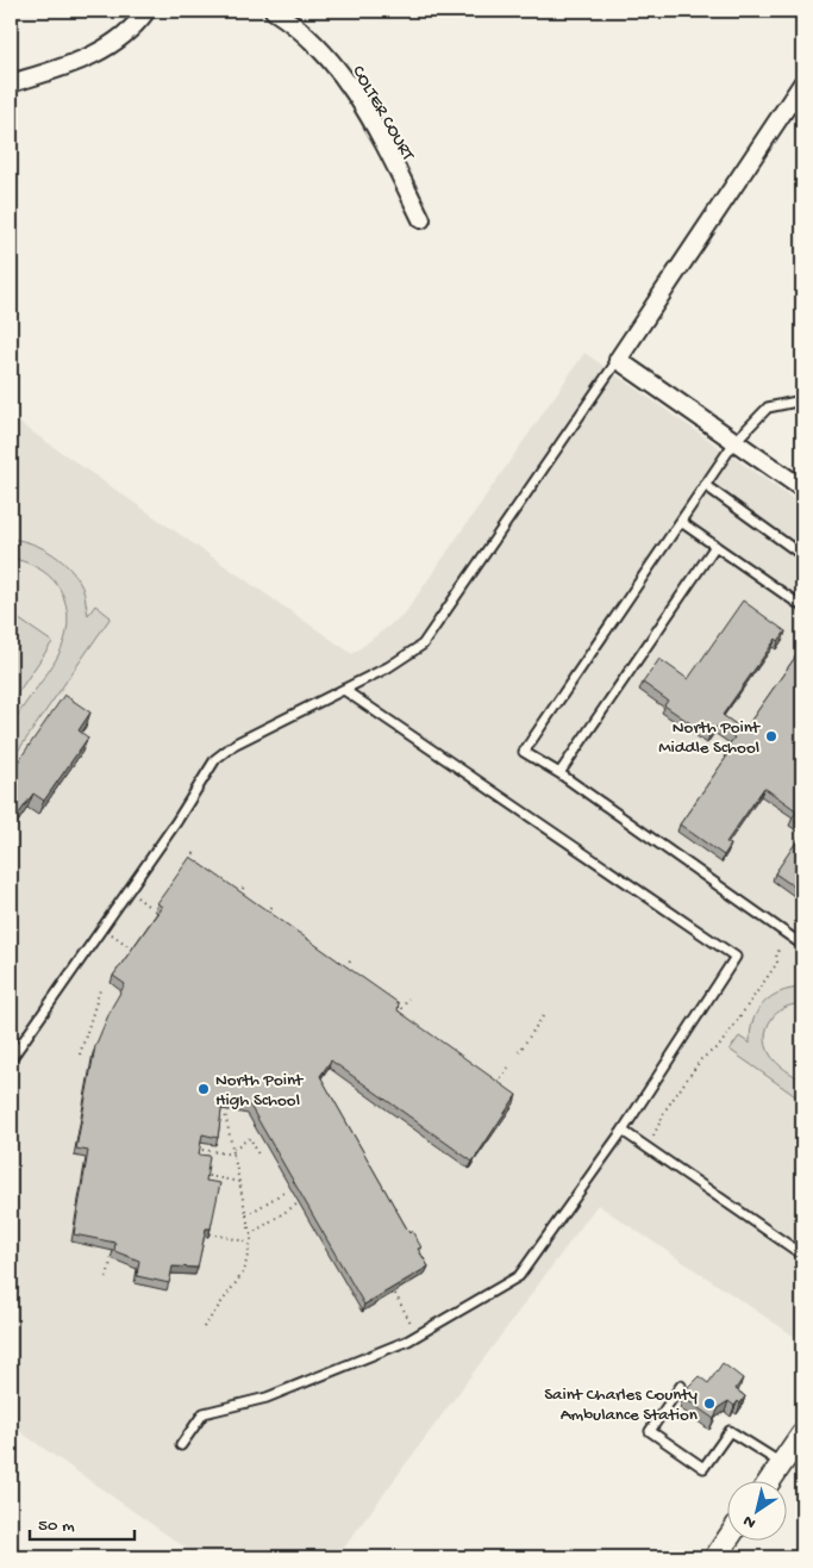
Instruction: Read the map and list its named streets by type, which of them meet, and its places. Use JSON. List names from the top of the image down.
{
  "streets": {
    "street": ["COLTER COURT"]
  },
  "places": ["North Point Middle School", "North Point High School", "Saint Charles County Ambulance Station"],
  "scale_bar": "50 m",
  "north": "bottom left"
}
